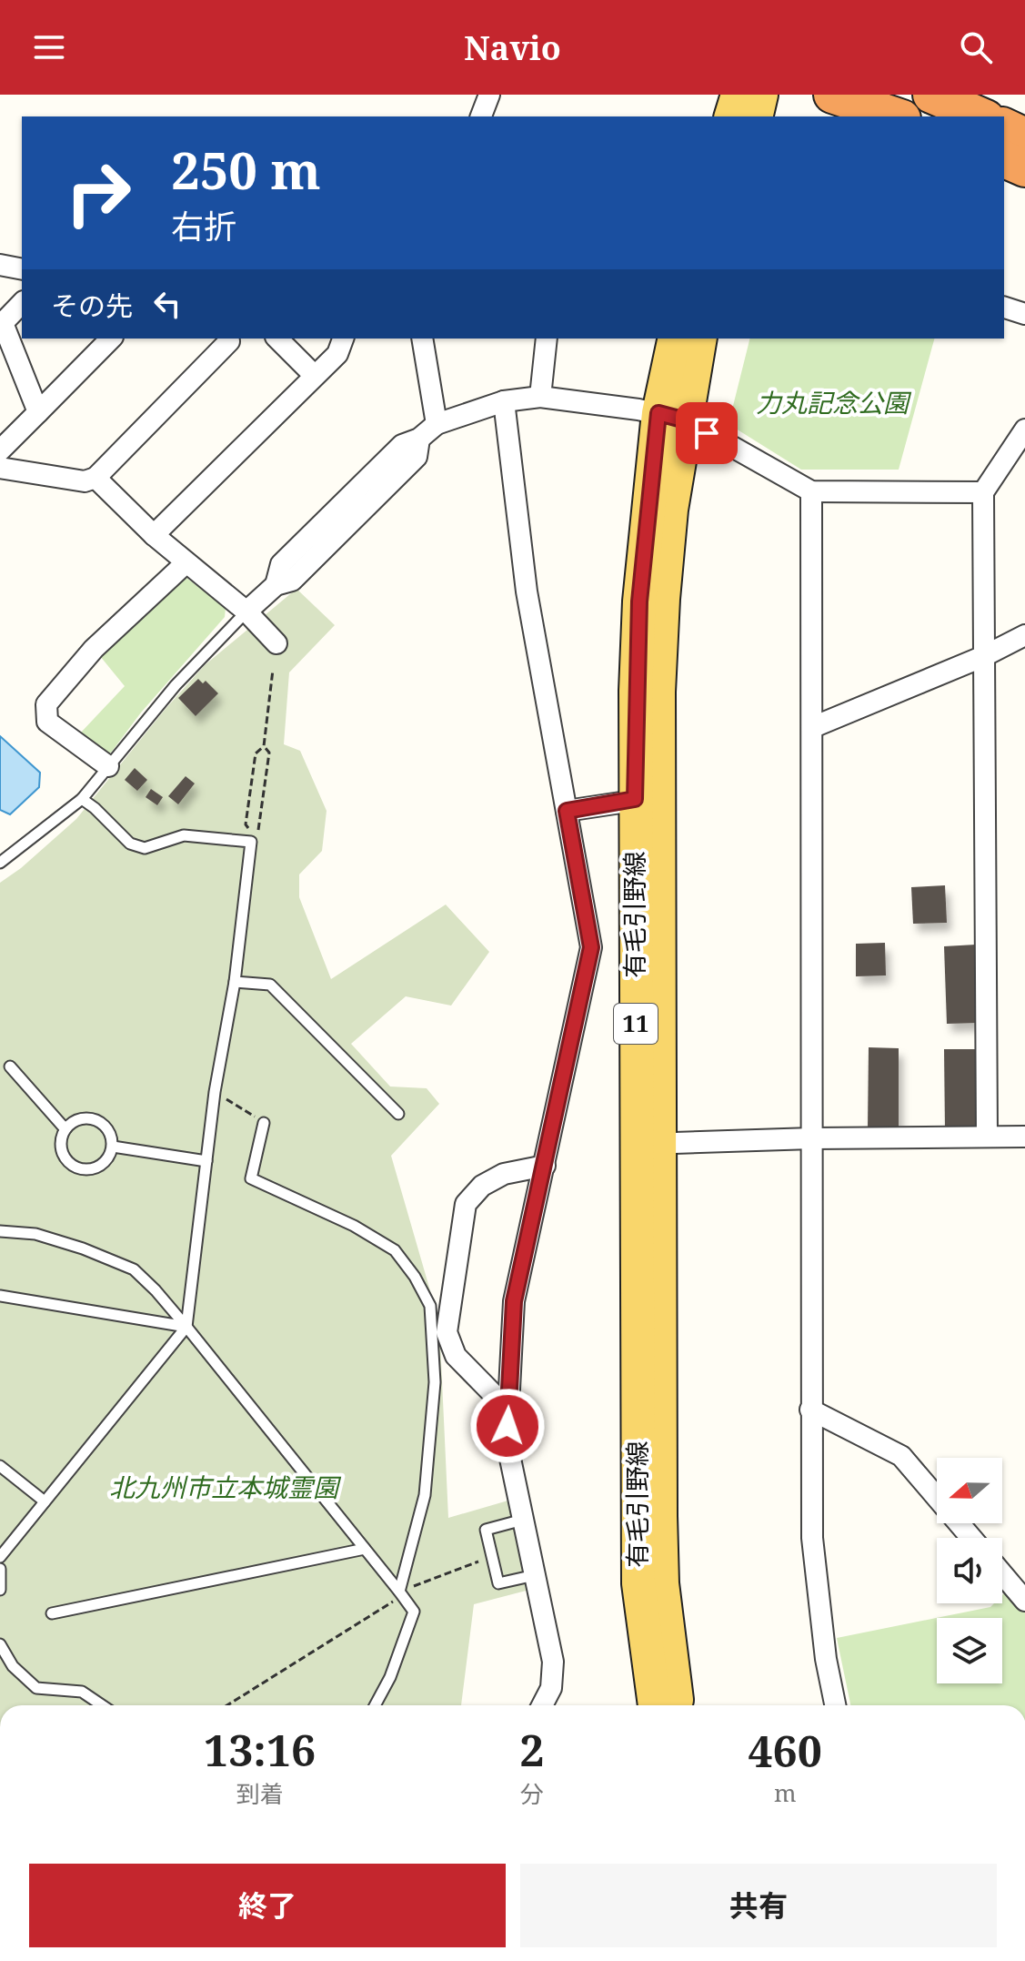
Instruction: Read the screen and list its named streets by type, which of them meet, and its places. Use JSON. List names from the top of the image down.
{
  "streets": {
    "main road": ["有毛引野線", "11"]
  },
  "parks": ["力丸記念公園", "北九州市立本城霊園"],
  "north": "left",
  "page": {
    "header": "Navio",
    "turn": ["250 m", "右折"],
    "then": "その先",
    "eta": [
      "13:16",
      "到着",
      "2",
      "分",
      "460",
      "m"
    ],
    "buttons": ["終了", "共有"]
  }
}
